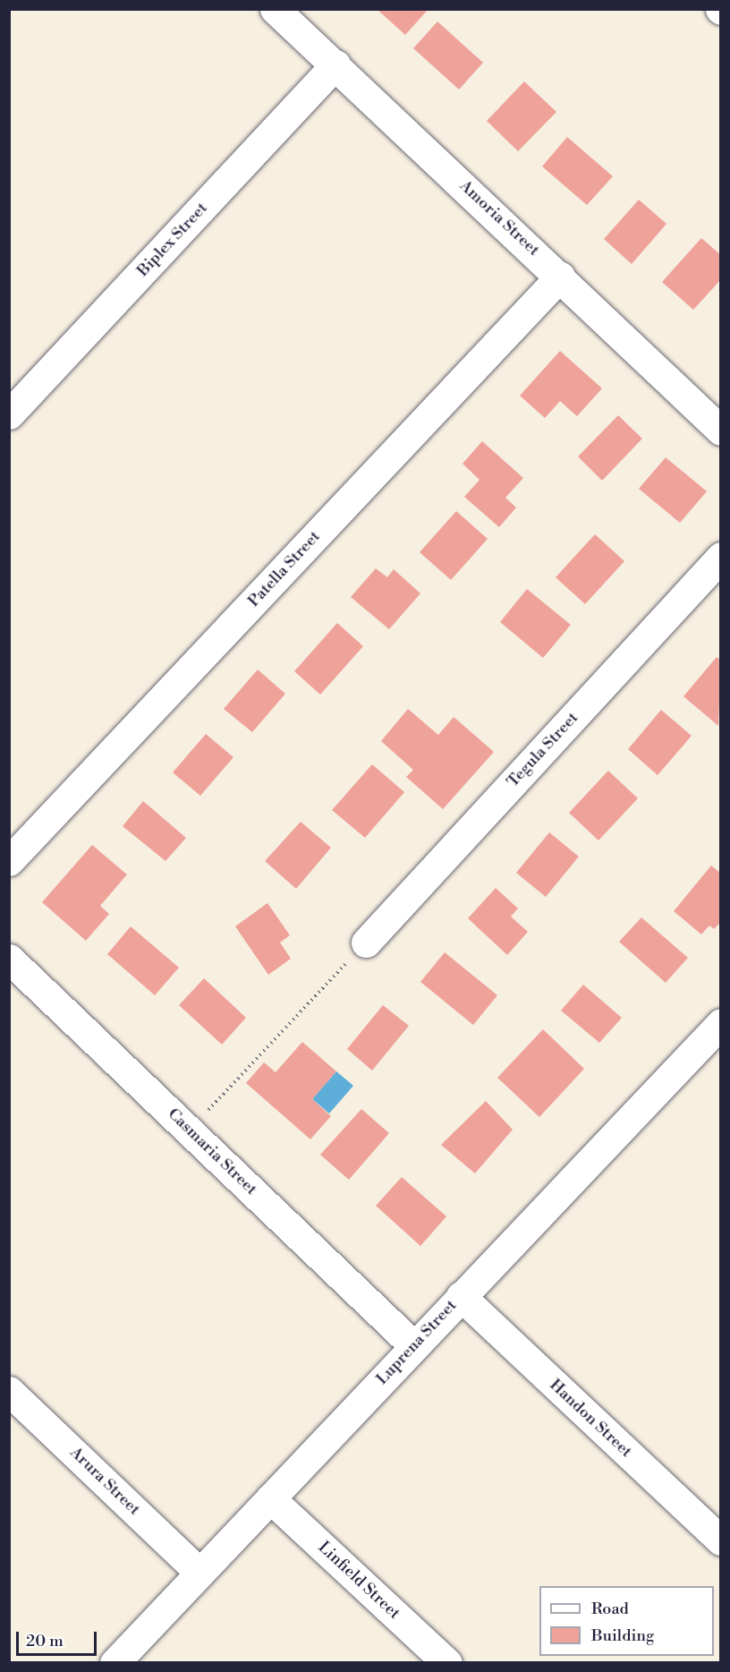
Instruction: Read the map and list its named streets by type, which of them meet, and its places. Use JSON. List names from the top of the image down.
{
  "streets": {
    "street": [
      "Amoria Street",
      "Biplex Street",
      "Patella Street",
      "Tegula Street",
      "Casmaria Street",
      "Luprena Street",
      "Handon Street",
      "Arura Street",
      "Linfield Street"
    ]
  },
  "crossings": [
    ["Amoria Street", "Biplex Street"],
    ["Amoria Street", "Patella Street"],
    ["Casmaria Street", "Luprena Street"],
    ["Luprena Street", "Handon Street"],
    ["Luprena Street", "Arura Street"],
    ["Luprena Street", "Linfield Street"]
  ],
  "legend": ["Road", "Building"],
  "scale_bar": "20 m"
}
